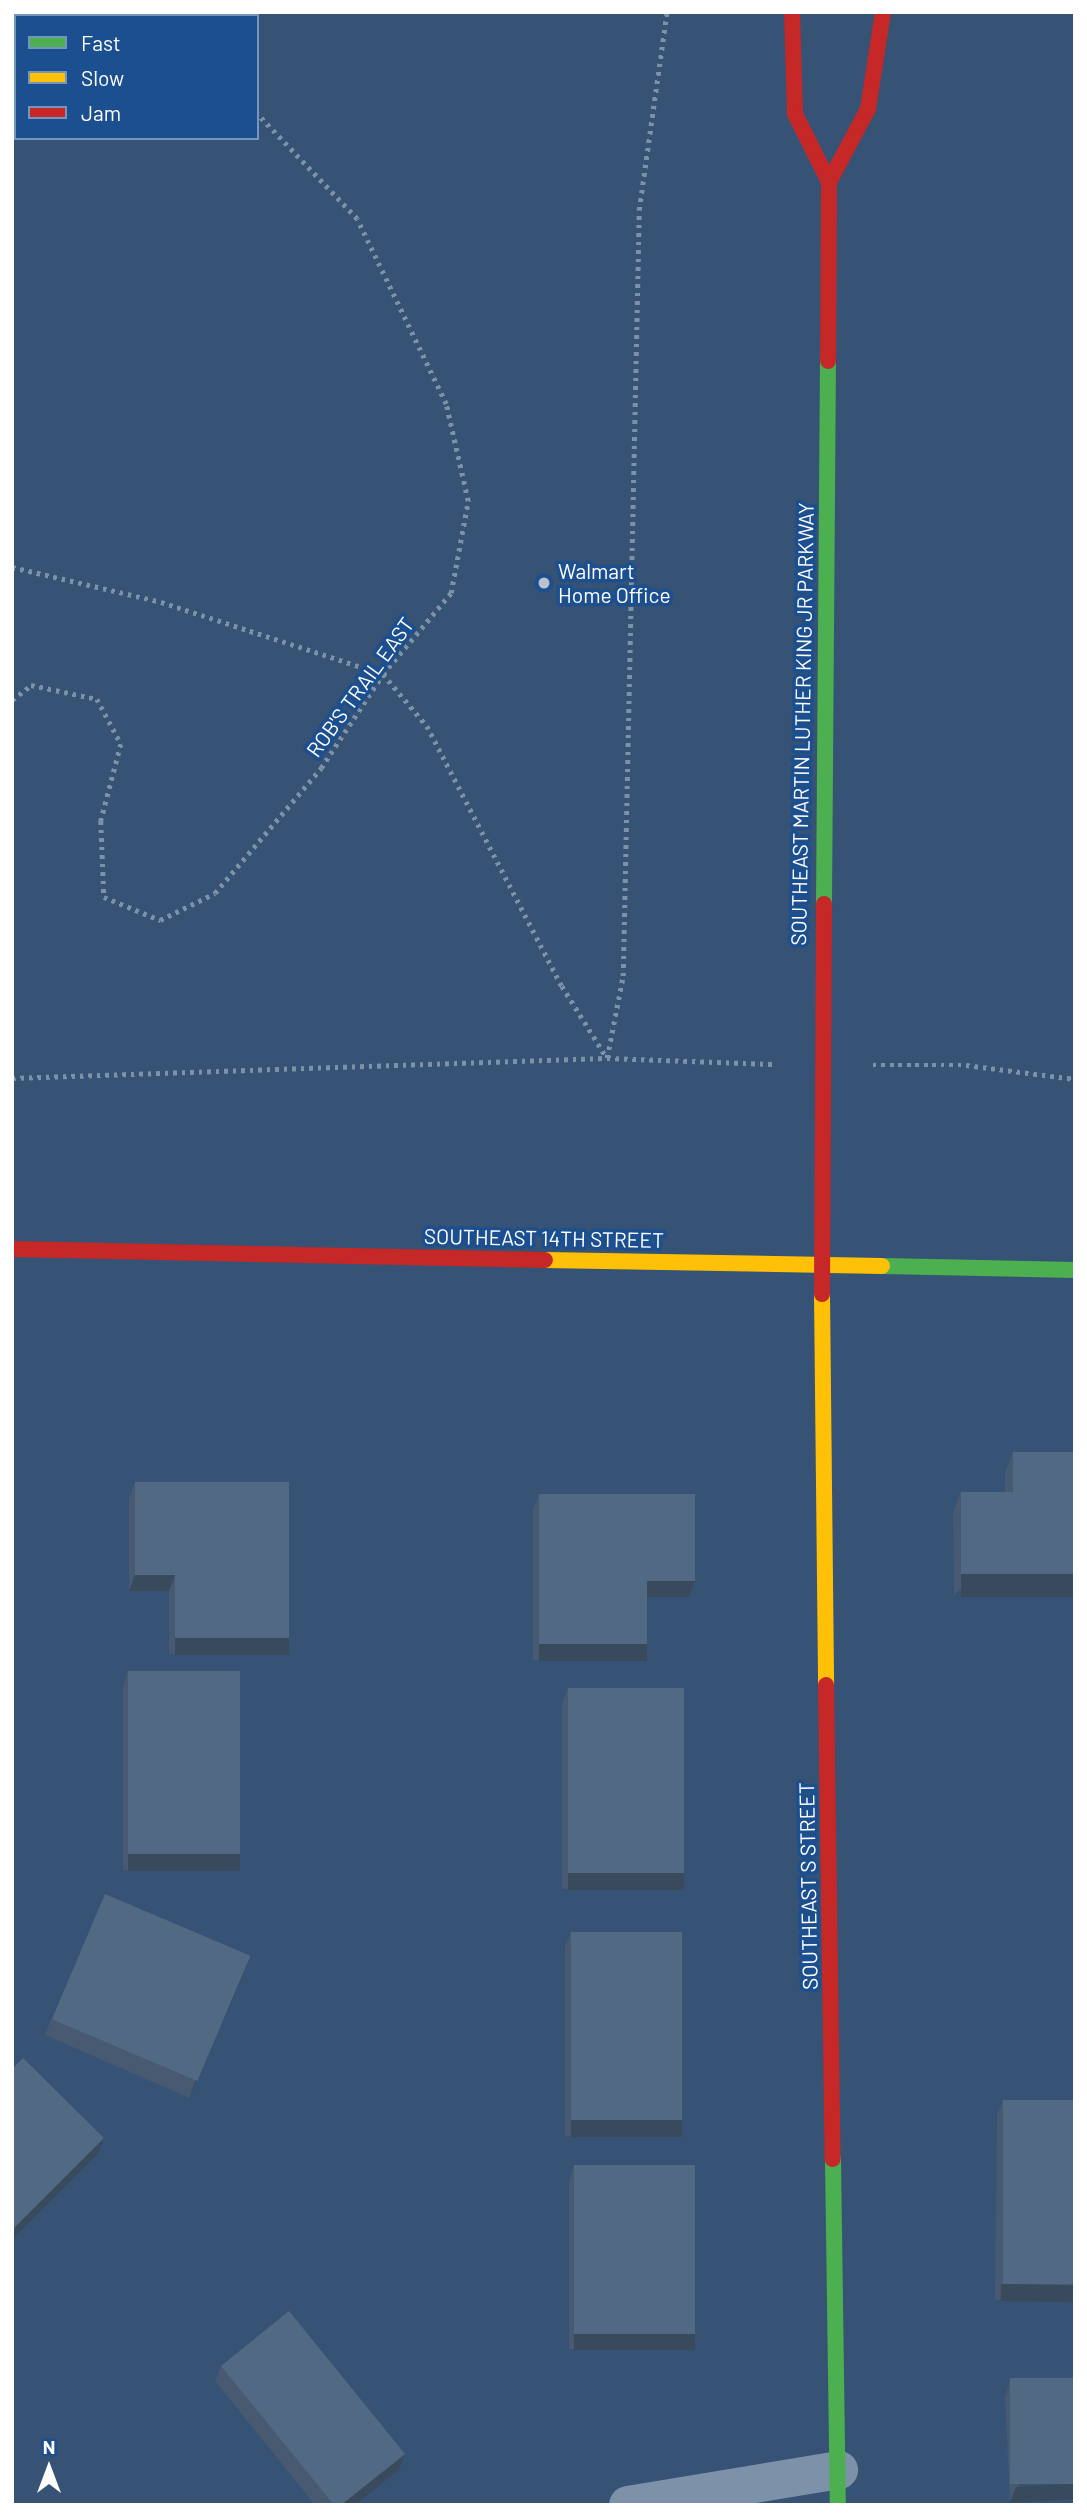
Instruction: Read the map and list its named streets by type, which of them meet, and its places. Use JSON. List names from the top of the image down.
{
  "streets": {
    "street": ["SOUTHEAST MARTIN LUTHER KING JR PARKWAY", "SOUTHEAST 14TH STREET", "SOUTHEAST S STREET"],
    "path": ["ROB'S TRAIL EAST"]
  },
  "crossings": [
    ["SOUTHEAST MARTIN LUTHER KING JR PARKWAY", "SOUTHEAST 14TH STREET"],
    ["SOUTHEAST MARTIN LUTHER KING JR PARKWAY", "SOUTHEAST S STREET"],
    ["SOUTHEAST 14TH STREET", "SOUTHEAST S STREET"]
  ],
  "places": ["Walmart Home Office"],
  "legend": ["Fast", "Slow", "Jam"],
  "north": "top"
}
